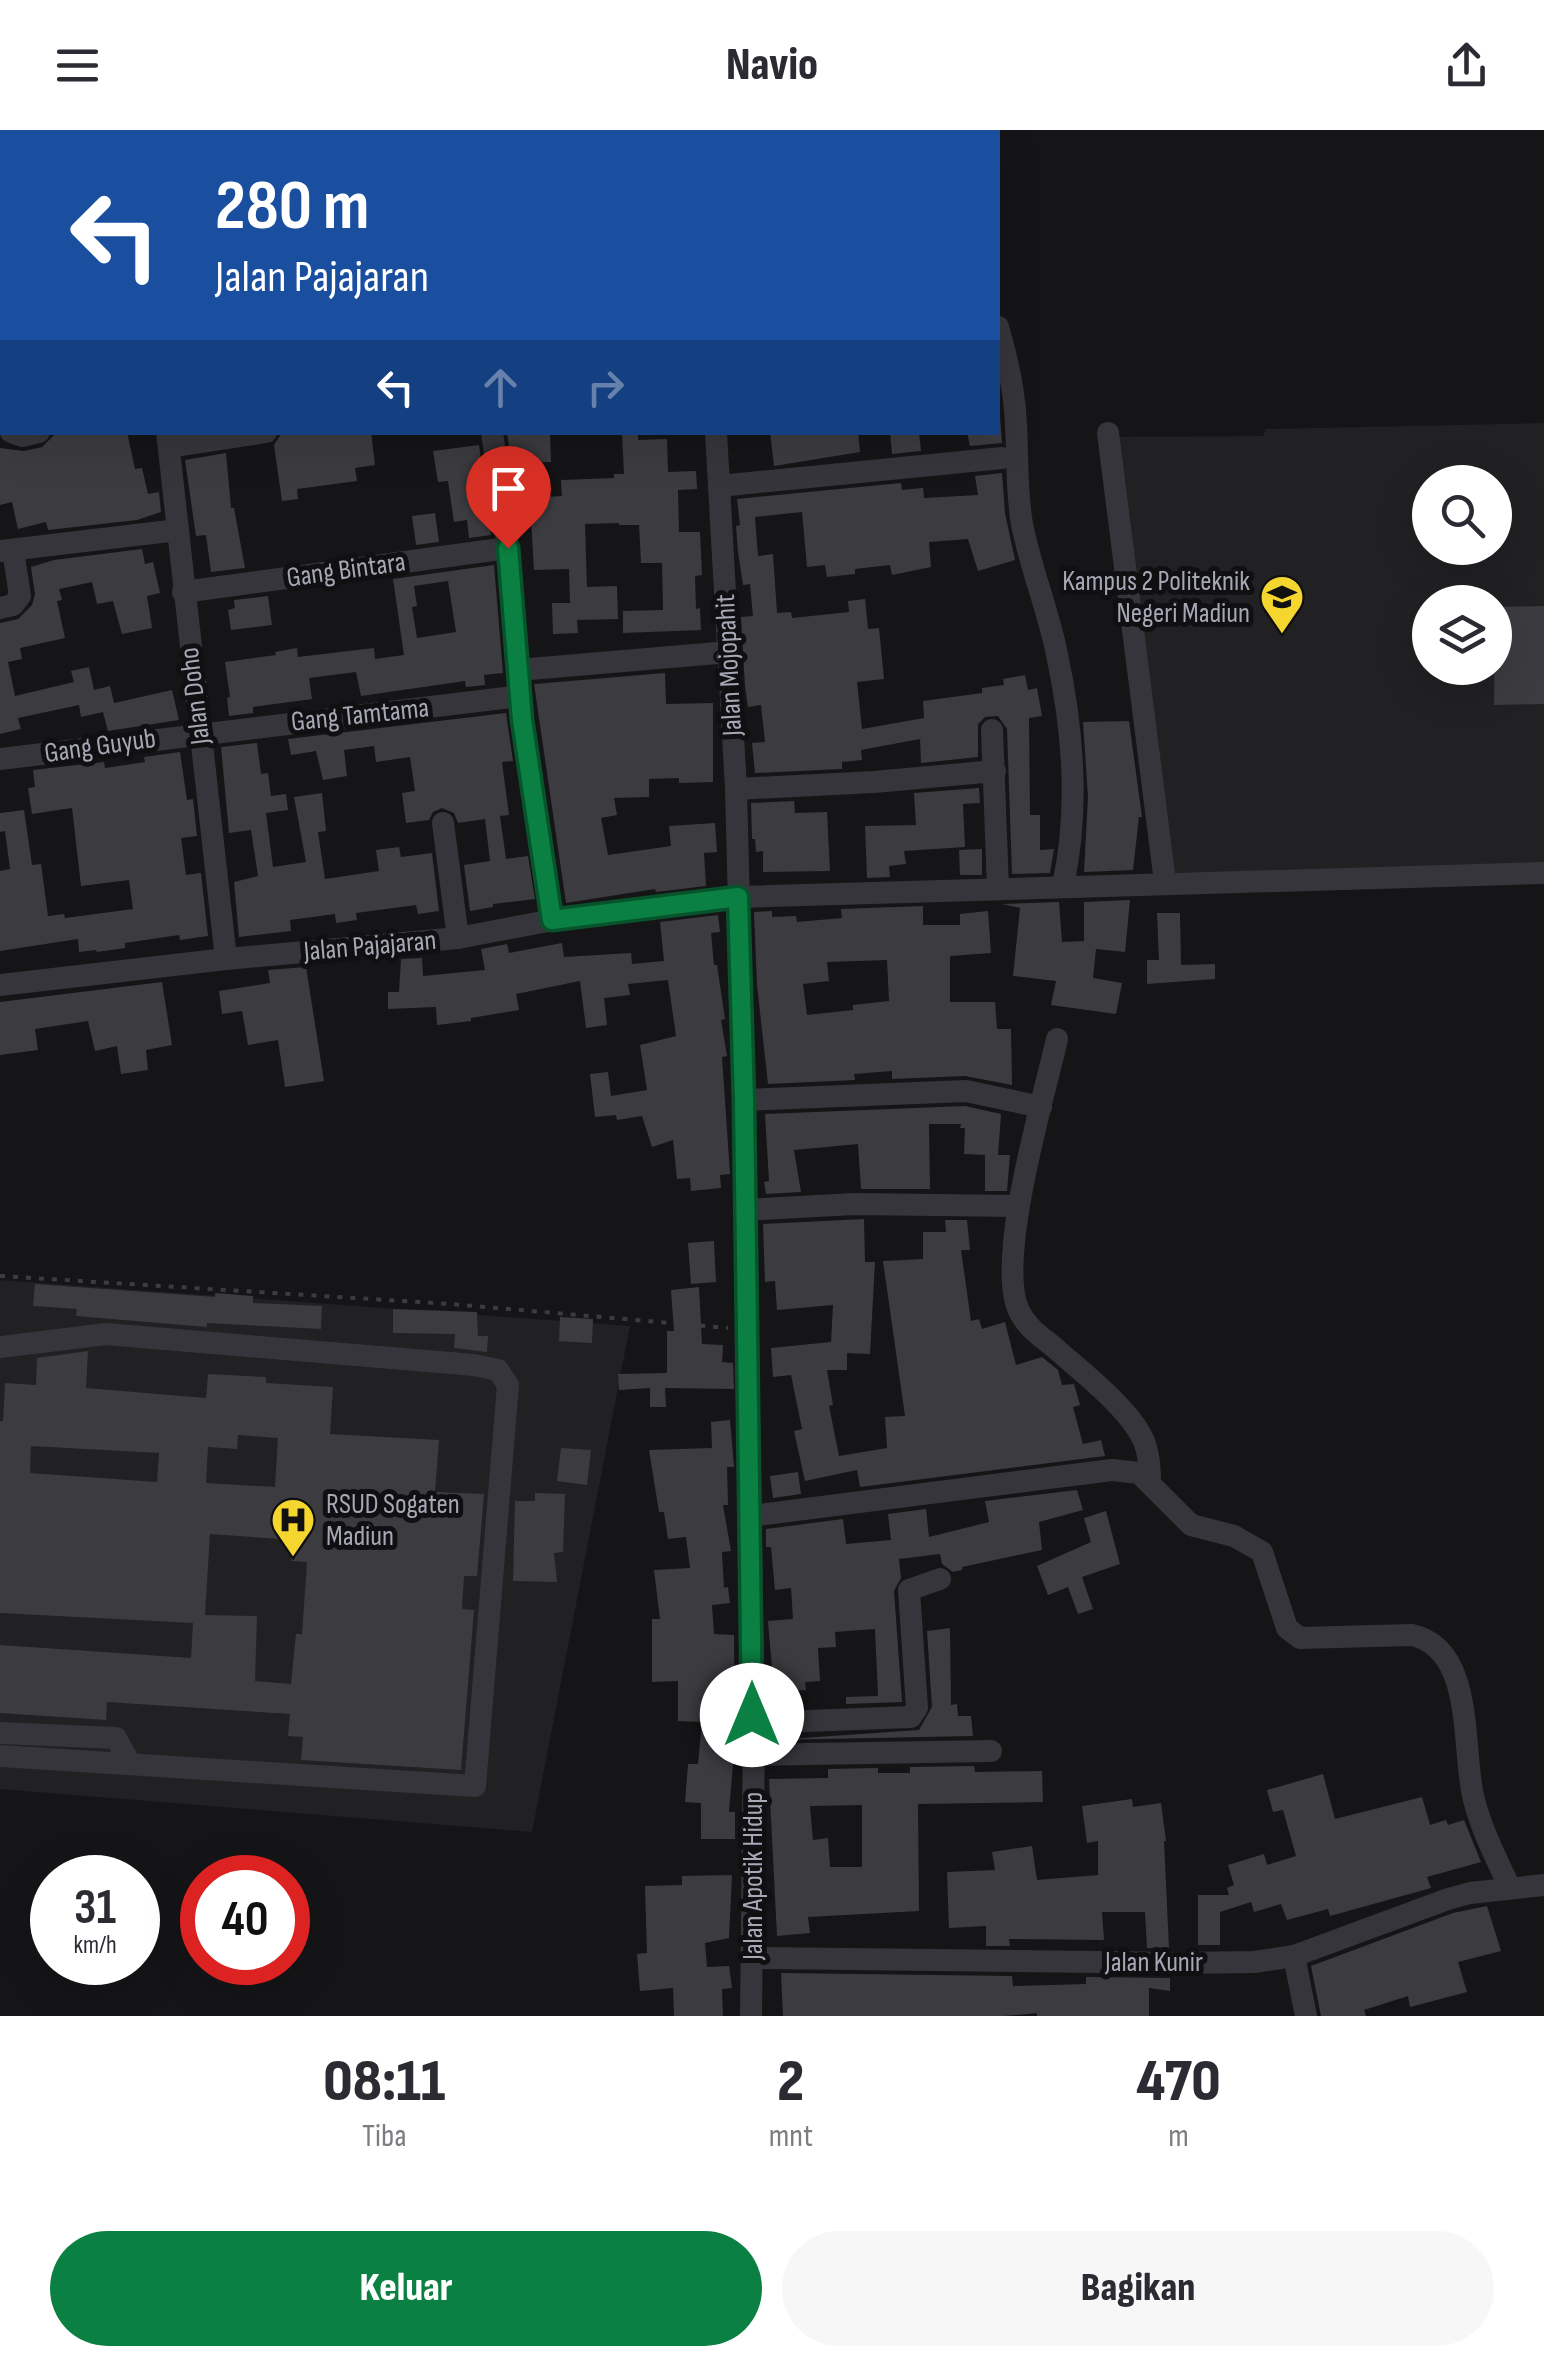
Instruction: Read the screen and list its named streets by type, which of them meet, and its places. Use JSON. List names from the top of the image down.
{
  "streets": {
    "street": [
      "Gang Bintara",
      "Jalan Mojopahit",
      "Jalan Doho",
      "Gang Tamtama",
      "Gang Guyub",
      "Jalan Pajajaran",
      "Jalan Apotik Hidup",
      "Jalan Kunir"
    ]
  },
  "crossings": [
    ["Gang Bintara", "Jalan Doho"],
    ["Jalan Mojopahit", "Jalan Pajajaran"],
    ["Jalan Mojopahit", "Jalan Apotik Hidup"],
    ["Jalan Doho", "Gang Tamtama"],
    ["Jalan Doho", "Gang Guyub"],
    ["Jalan Doho", "Jalan Pajajaran"],
    ["Gang Tamtama", "Gang Guyub"],
    ["Jalan Pajajaran", "Jalan Apotik Hidup"],
    ["Jalan Apotik Hidup", "Jalan Kunir"]
  ],
  "places": {
    "school or university": ["Kampus 2 Politeknik Negeri Madiun"],
    "hospital": ["RSUD Sogaten Madiun"]
  },
  "page": {
    "header": "Navio",
    "turn": ["280 m", "Jalan Pajajaran"],
    "speed": "31 km/h",
    "limit": "40",
    "eta": [
      "08:11",
      "Tiba",
      "2",
      "mnt",
      "470",
      "m"
    ],
    "buttons": ["Keluar", "Bagikan"]
  }
}
